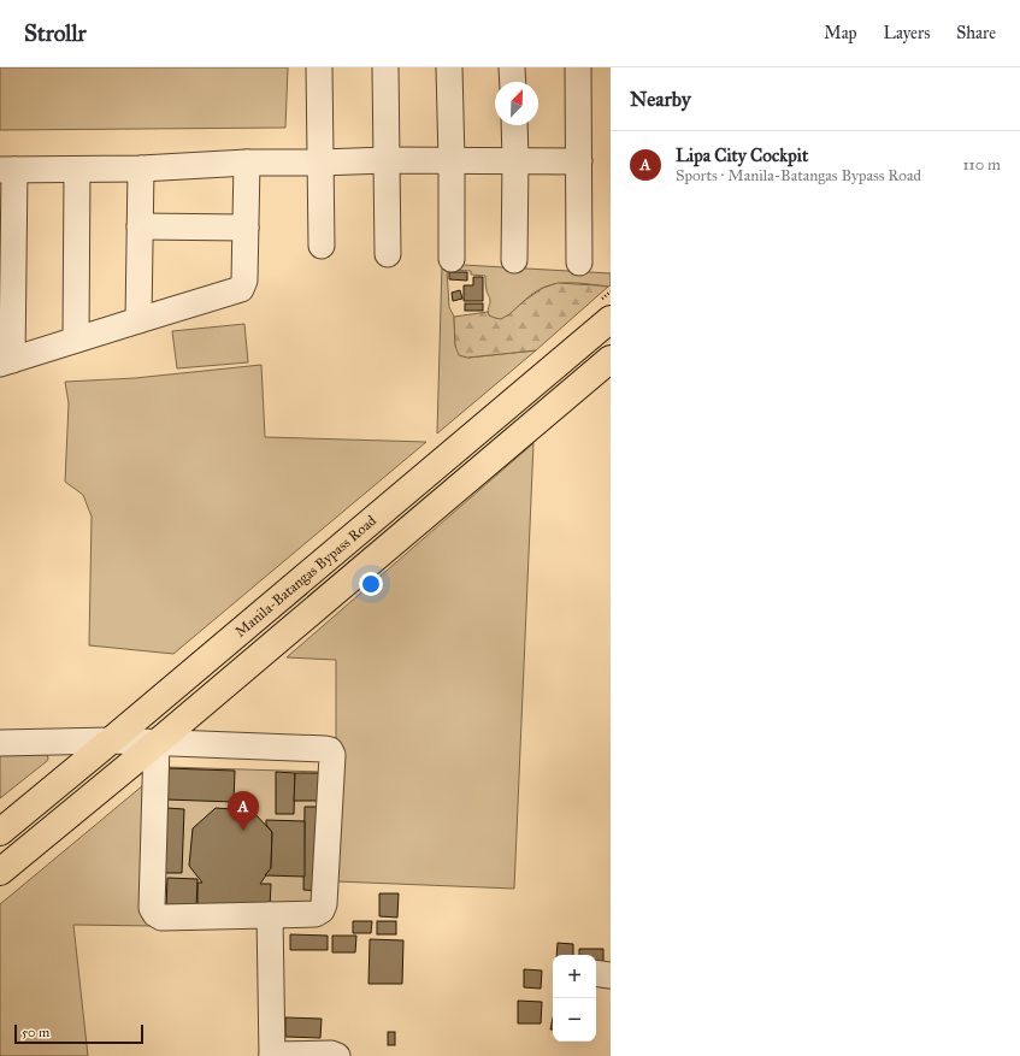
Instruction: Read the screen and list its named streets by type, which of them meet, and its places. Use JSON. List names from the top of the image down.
{
  "streets": {
    "main road": ["Manila-Batangas Bypass Road"]
  },
  "scale_bar": "50 m",
  "north": "top right",
  "page": {
    "header": "Strollr",
    "nav": ["Map", "Layers", "Share"],
    "heading": "Nearby",
    "list": [
      {
        "mark": "A",
        "name": "Lipa City Cockpit",
        "note": "Sports · Manila-Batangas Bypass Road",
        "value": "110 m"
      }
    ],
    "pins": "A",
    "map_buttons": ["+", "−"],
    "scale": "50 m"
  }
}
